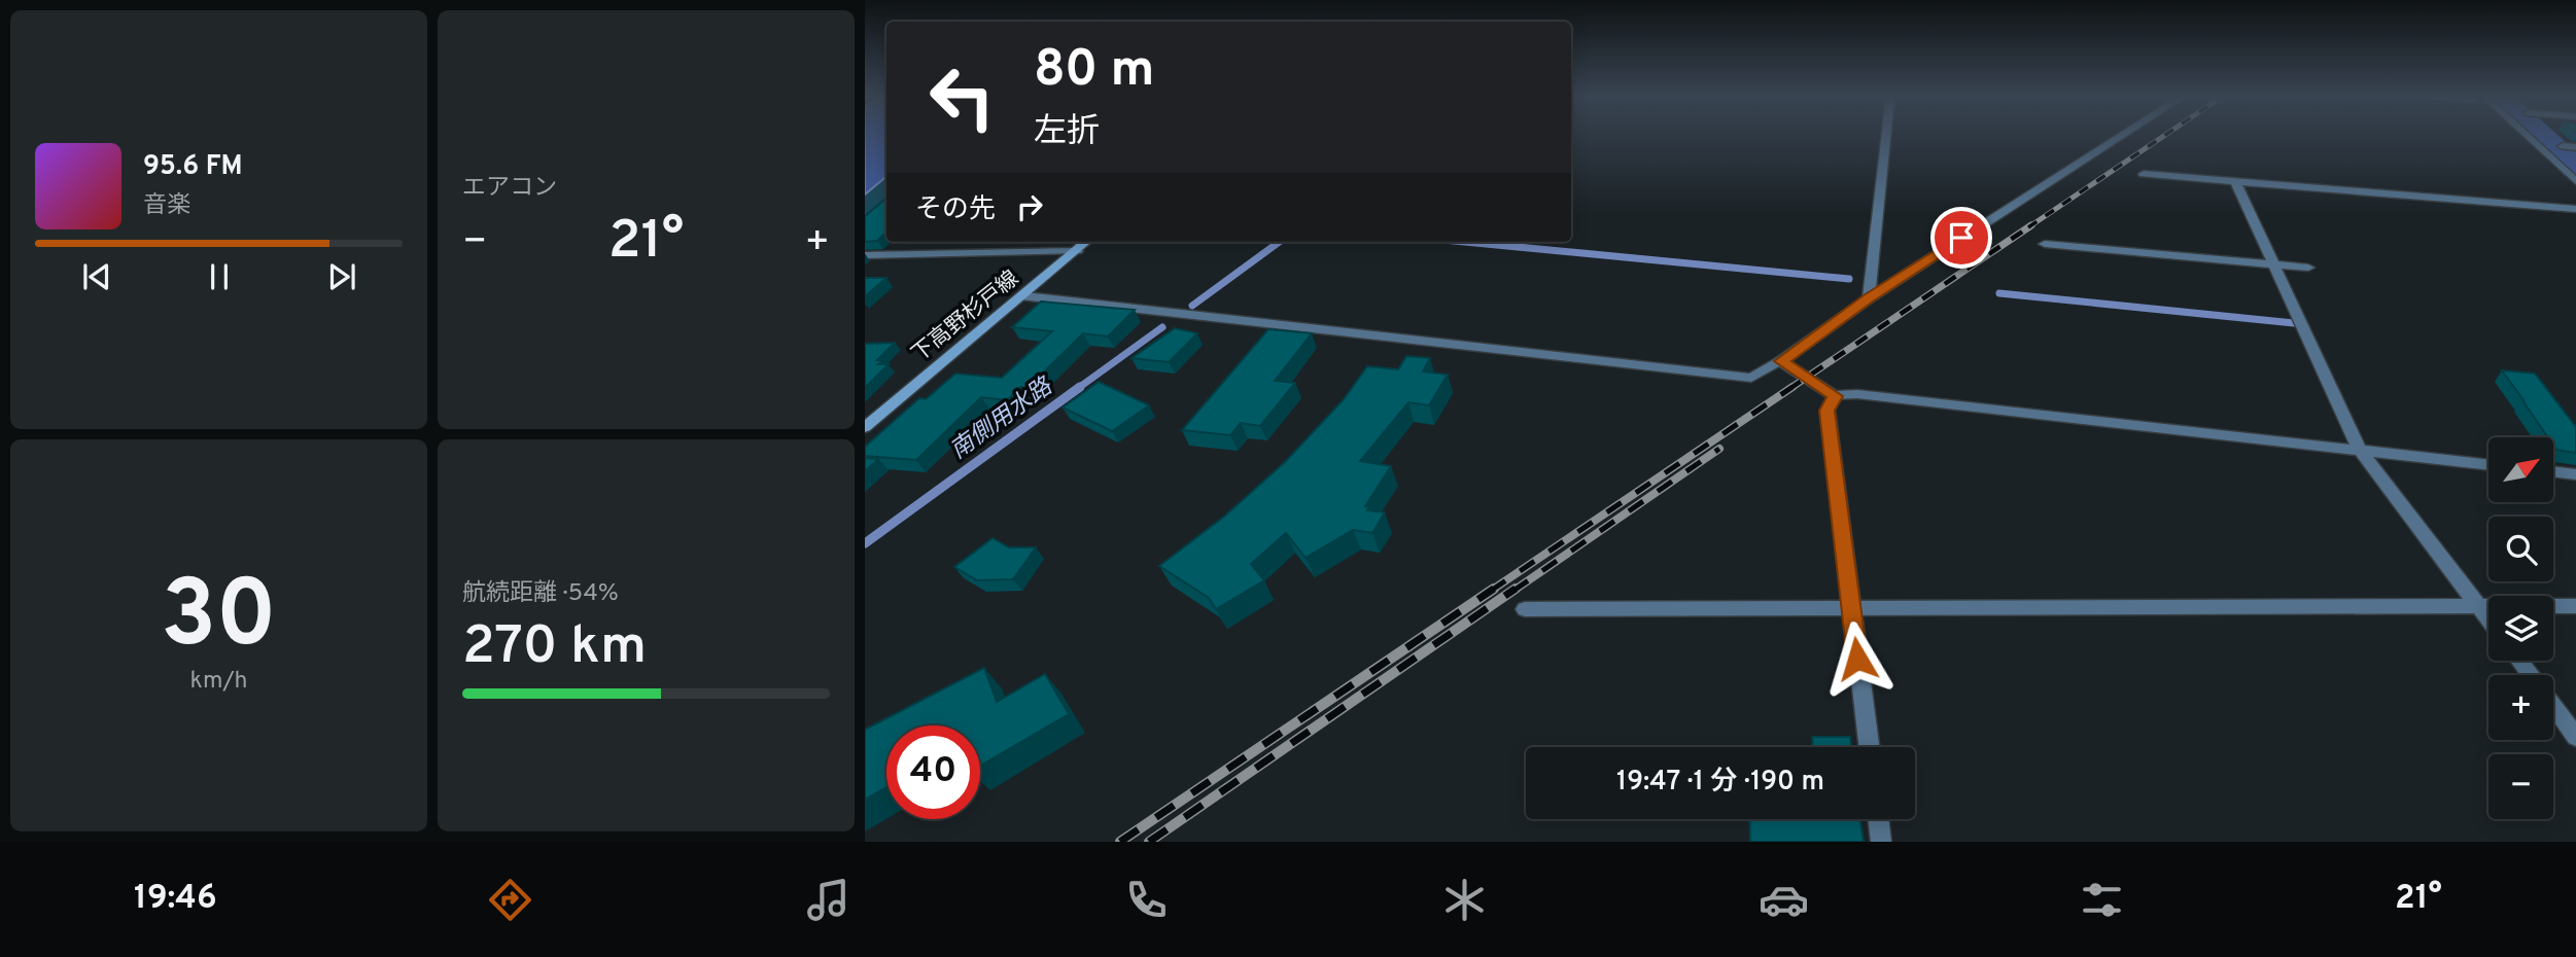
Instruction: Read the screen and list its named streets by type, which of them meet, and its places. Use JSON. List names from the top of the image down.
{
  "streets": {
    "main road": ["下高野杉戸線"]
  },
  "water": ["南側用水路"],
  "north": "top right",
  "page": {
    "tile": [
      "エアコン",
      ["30", "km/h"],
      ["航続距離 · 54%", "270 km"]
    ],
    "turn": ["80 m", "左折"],
    "song": ["95.6 FM", "音楽"],
    "then": "その先",
    "heat": ["−", "21°", "+"],
    "map_buttons": ["+", "−"],
    "limit": "40",
    "trip": "19:47 · 1 分 · 190 m",
    "tabs": ["19:46", "21°"]
  }
}
